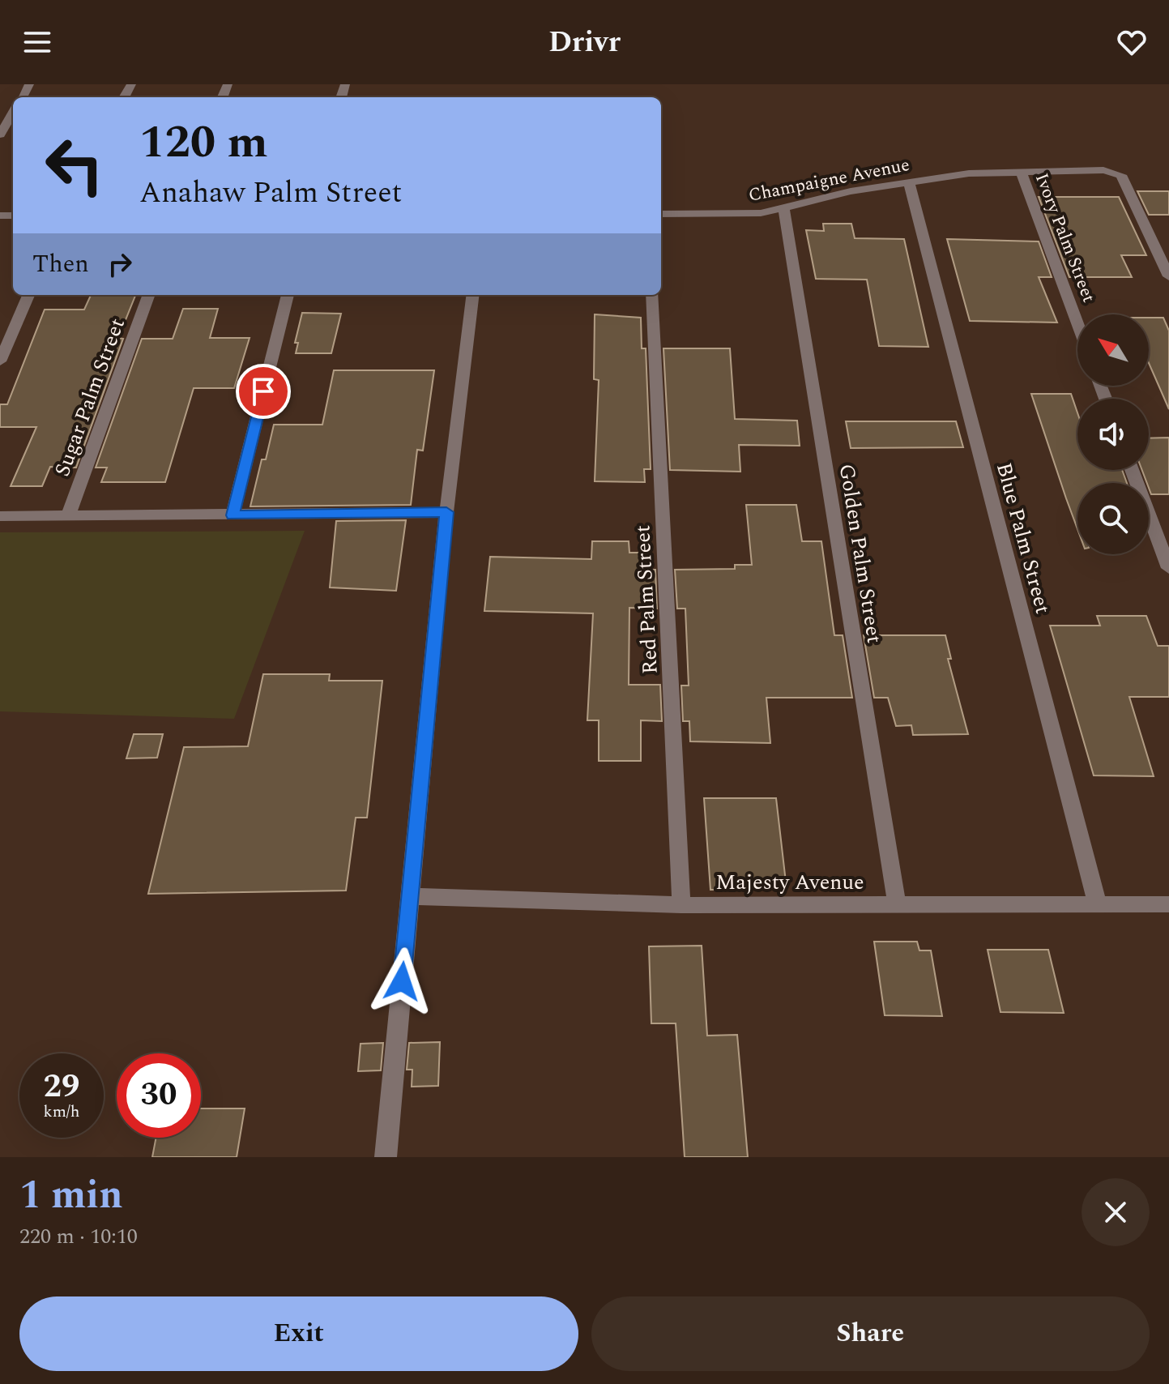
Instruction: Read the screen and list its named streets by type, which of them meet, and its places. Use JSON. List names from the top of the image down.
{
  "streets": {
    "street": [
      "Champaigne Avenue",
      "Ivory Palm Street",
      "Sugar Palm Street",
      "Blue Palm Street",
      "Golden Palm Street",
      "Red Palm Street",
      "Majesty Avenue"
    ]
  },
  "crossings": [
    ["Champaigne Avenue", "Ivory Palm Street"],
    ["Champaigne Avenue", "Blue Palm Street"],
    ["Champaigne Avenue", "Golden Palm Street"],
    ["Blue Palm Street", "Majesty Avenue"],
    ["Golden Palm Street", "Majesty Avenue"],
    ["Red Palm Street", "Majesty Avenue"]
  ],
  "north": "top left",
  "page": {
    "header": "Drivr",
    "turn": ["120 m", "Anahaw Palm Street"],
    "then": "Then",
    "speed": "29 km/h",
    "limit": "30",
    "heading": ["1 min", "220 m · 10:10"],
    "buttons": ["Exit", "Share"]
  }
}
